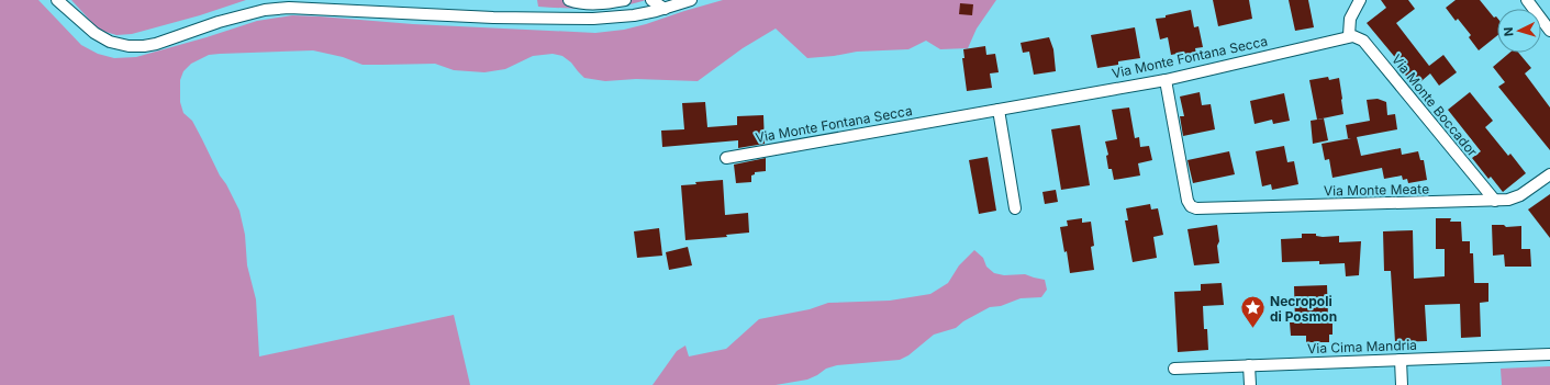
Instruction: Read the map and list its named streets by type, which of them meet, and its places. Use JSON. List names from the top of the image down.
{
  "streets": {
    "street": [
      "Via Monte Fontana Secca",
      "Via Monte Boccador",
      "Via Monte Meate",
      "Via Cima Mandria"
    ]
  },
  "crossings": [
    ["Via Monte Fontana Secca", "Via Monte Boccador"],
    ["Via Monte Fontana Secca", "Via Monte Meate"],
    ["Via Monte Boccador", "Via Monte Meate"]
  ],
  "places": {
    "place": ["Necropoli di Posmon"]
  },
  "north": "left"
}
